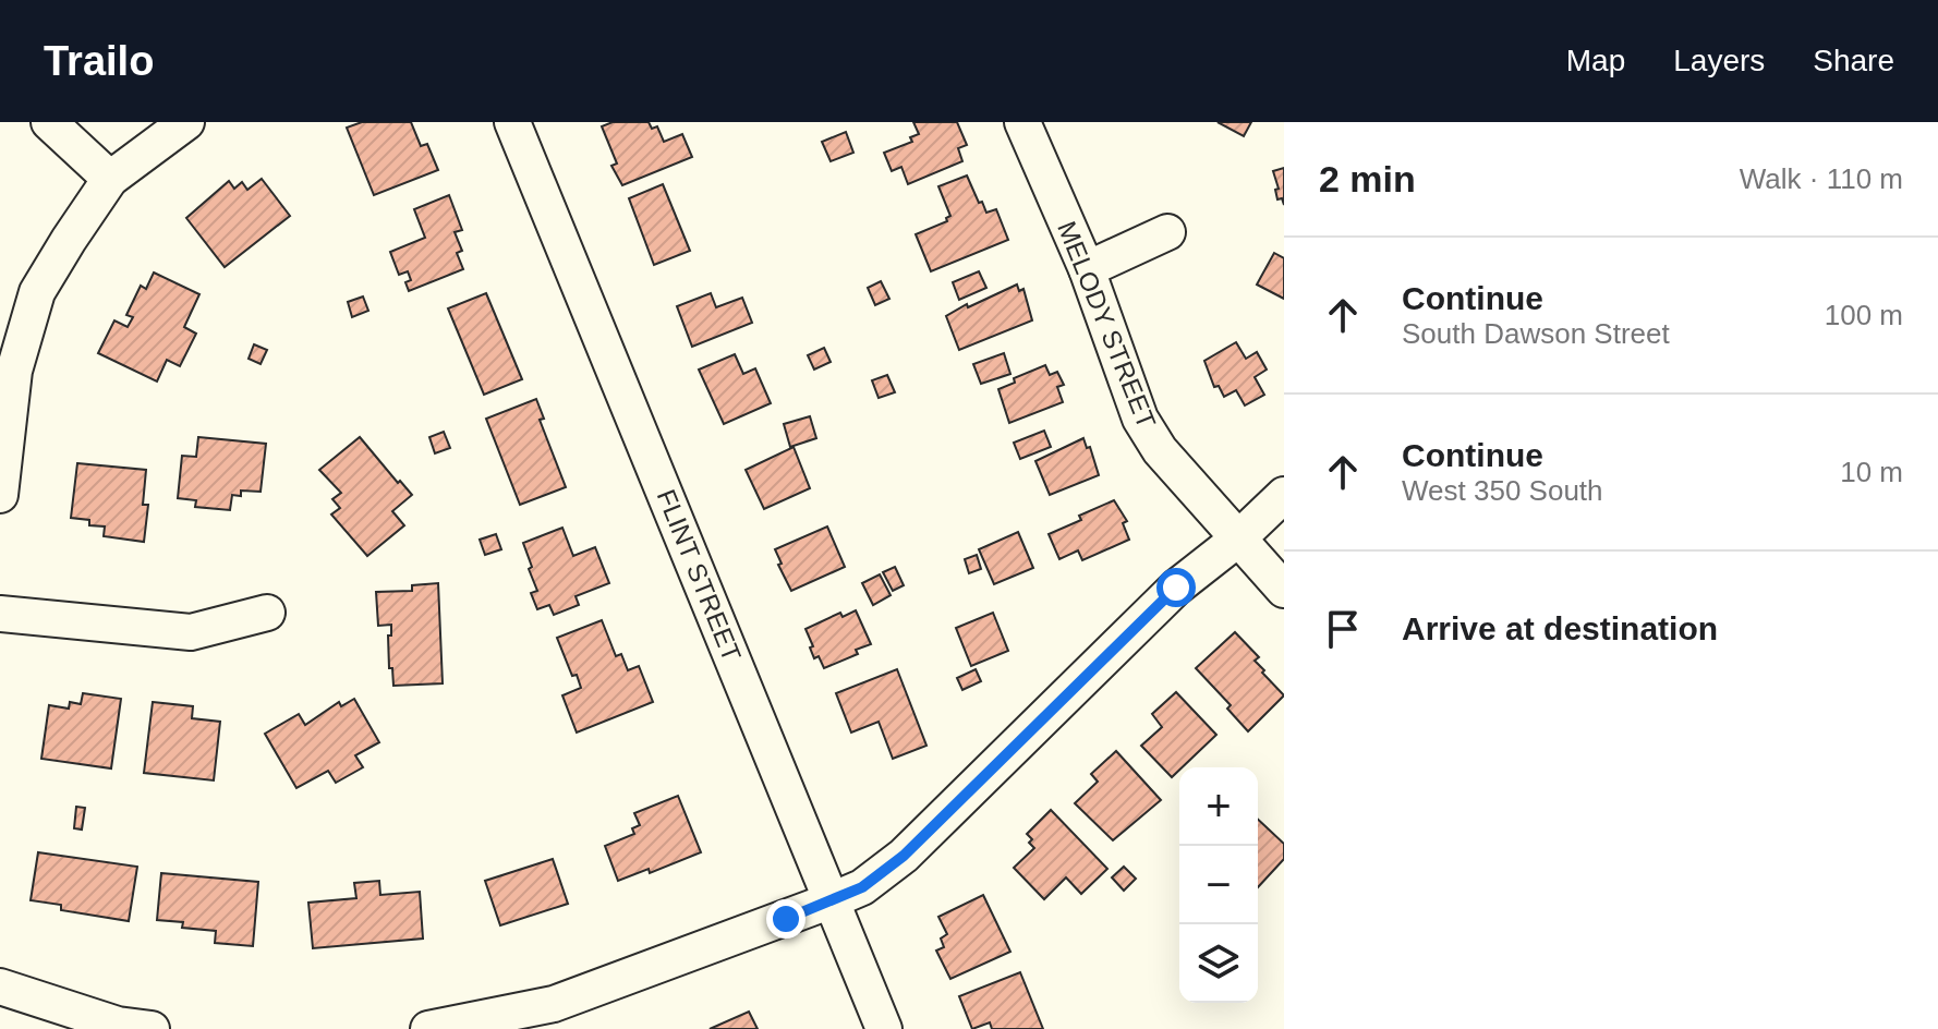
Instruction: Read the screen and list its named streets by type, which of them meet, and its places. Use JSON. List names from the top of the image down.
{
  "streets": {
    "street": ["MELODY STREET", "FLINT STREET"]
  },
  "page": {
    "header": "Trailo",
    "nav": ["Map", "Layers", "Share"],
    "heading": ["2 min", "Walk · 110 m"],
    "list": [
      ["Continue", "South Dawson Street", "100 m"],
      ["Continue", "West 350 South", "10 m"],
      "Arrive at destination"
    ],
    "map_buttons": ["+", "−"]
  }
}
